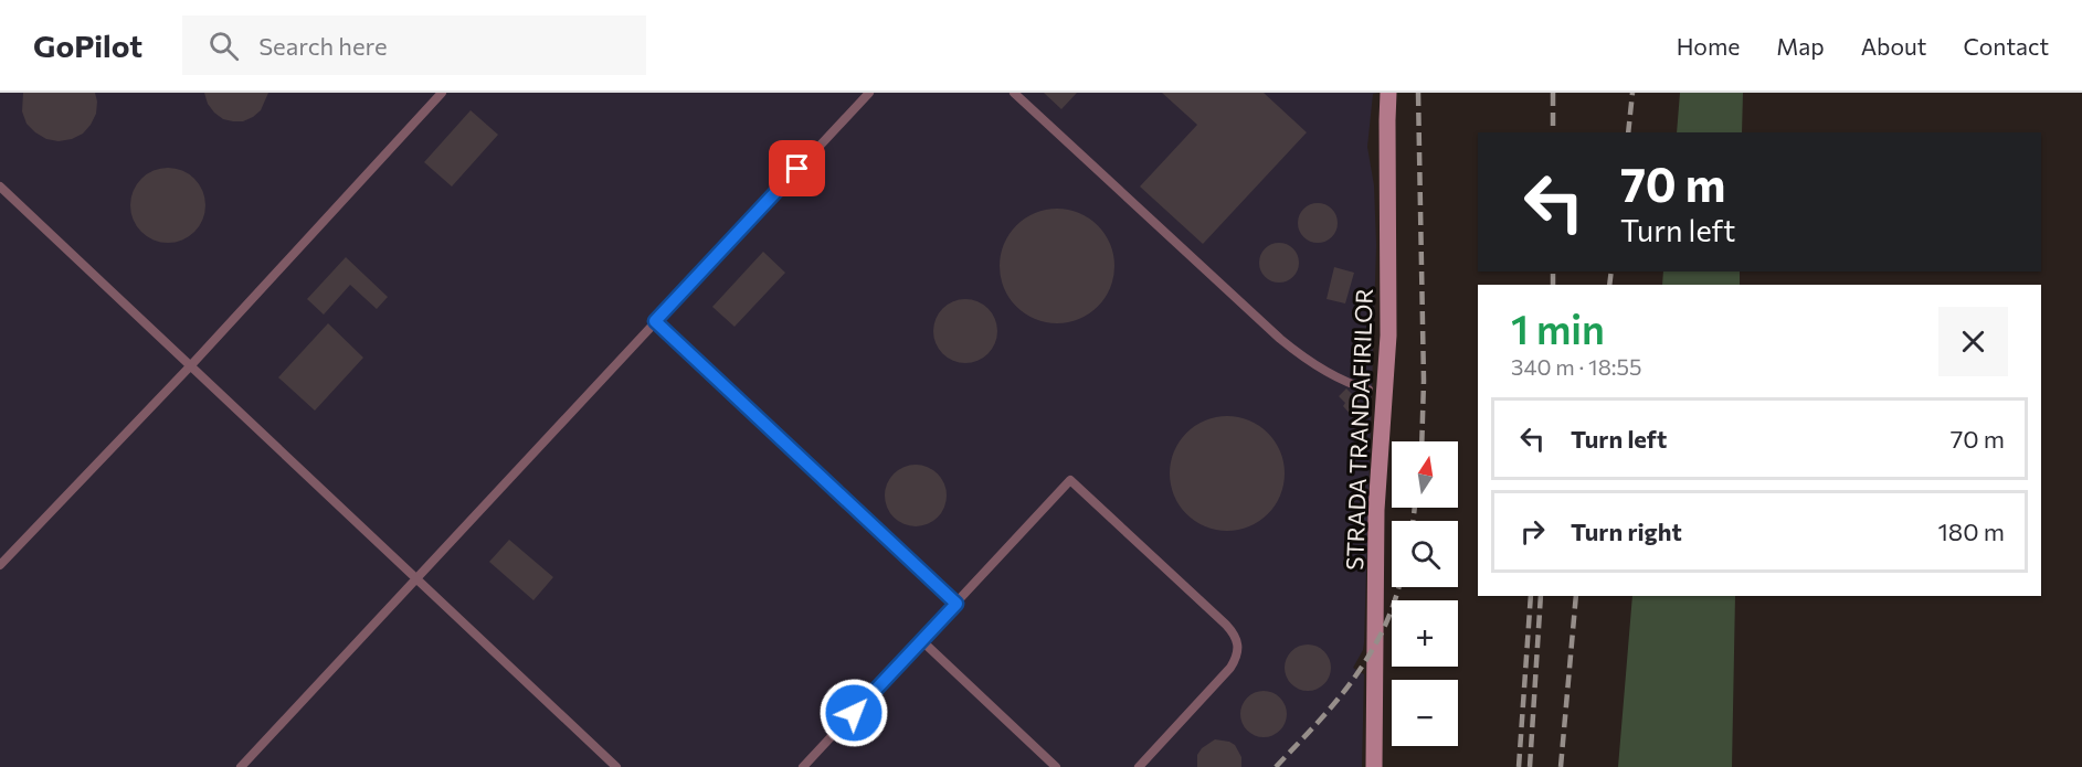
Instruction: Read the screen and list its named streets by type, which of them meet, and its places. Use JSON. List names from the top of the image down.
{
  "streets": {
    "main road": ["STRADA TRANDAFIRILOR"]
  },
  "north": "top",
  "page": {
    "header": "GoPilot",
    "search": "Search here",
    "nav": [
      "Home",
      "Map",
      "About",
      "Contact"
    ],
    "turn": ["70 m", "Turn left"],
    "heading": ["1 min", "340 m · 18:55"],
    "list": [
      {
        "name": "Turn left",
        "value": "70 m"
      },
      {
        "name": "Turn right",
        "value": "180 m"
      }
    ],
    "map_buttons": ["+", "−"]
  }
}
